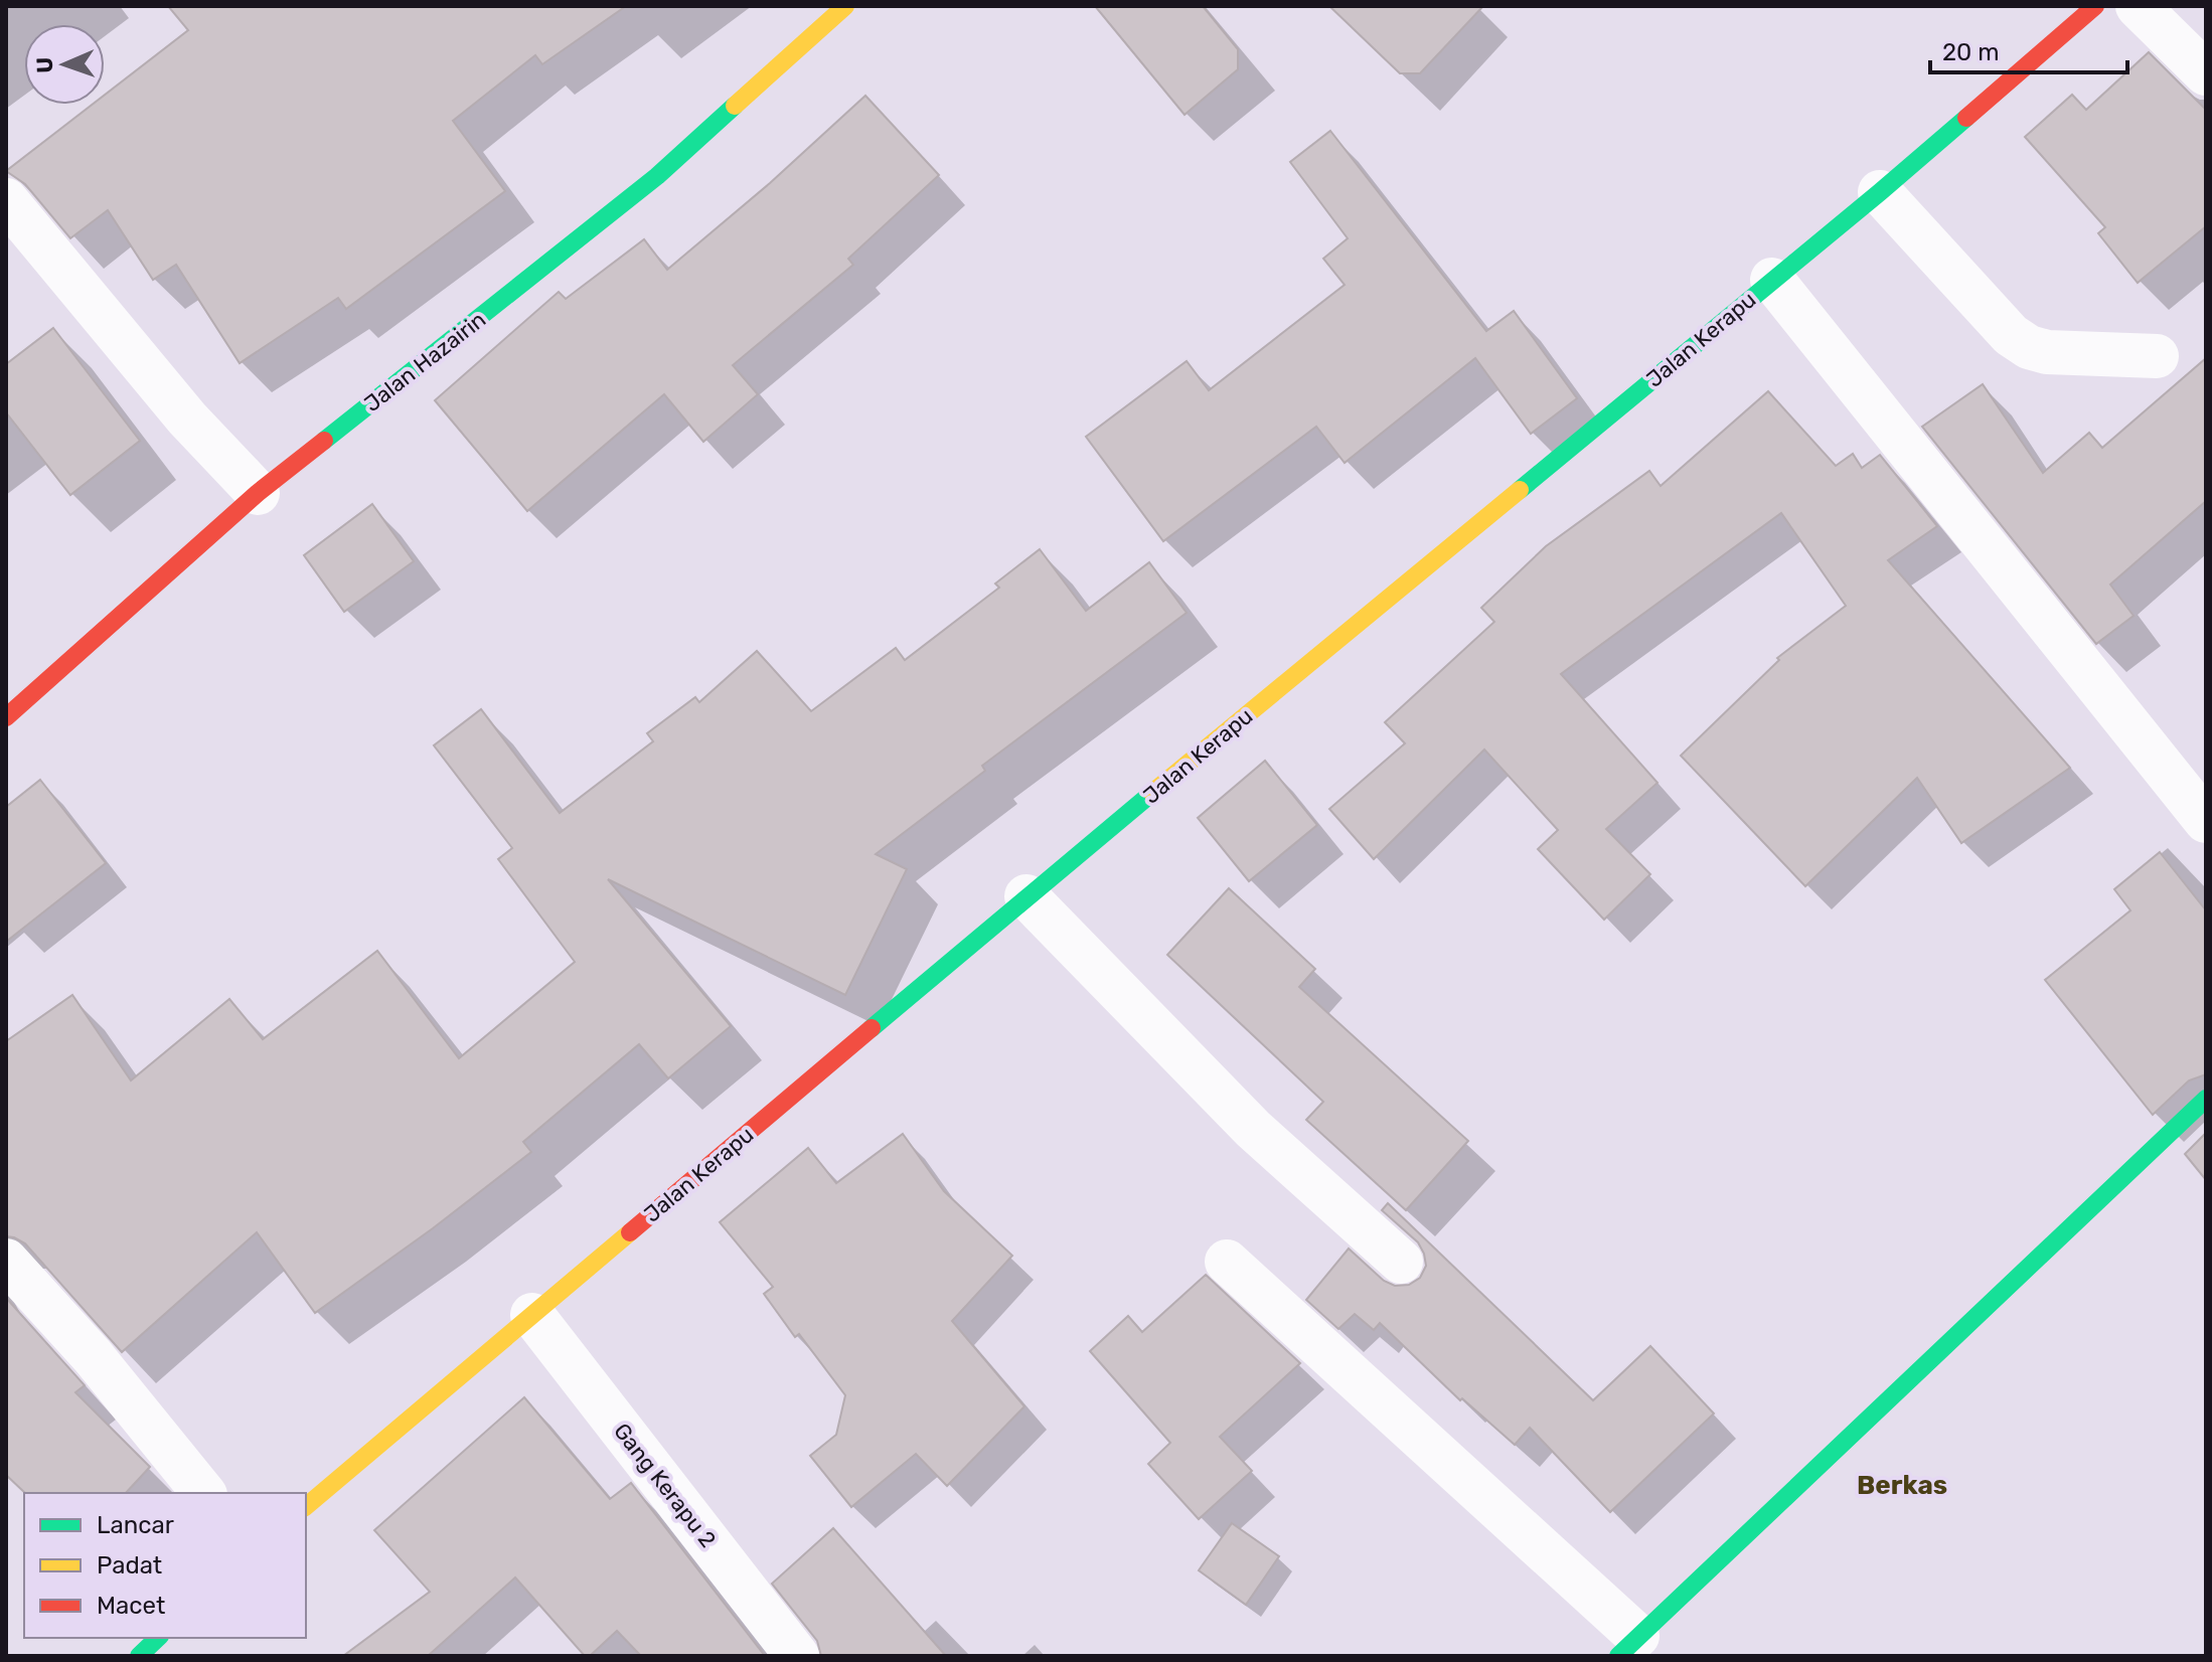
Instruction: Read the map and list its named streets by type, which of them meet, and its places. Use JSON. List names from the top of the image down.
{
  "streets": {
    "street": ["Jalan Kerapu", "Jalan Hazairin", "Gang Kerapu 2"]
  },
  "crossings": [
    ["Jalan Kerapu", "Gang Kerapu 2"]
  ],
  "districts": ["Berkas"],
  "legend": ["Lancar", "Padat", "Macet"],
  "scale_bar": "20 m",
  "north": "left"
}
